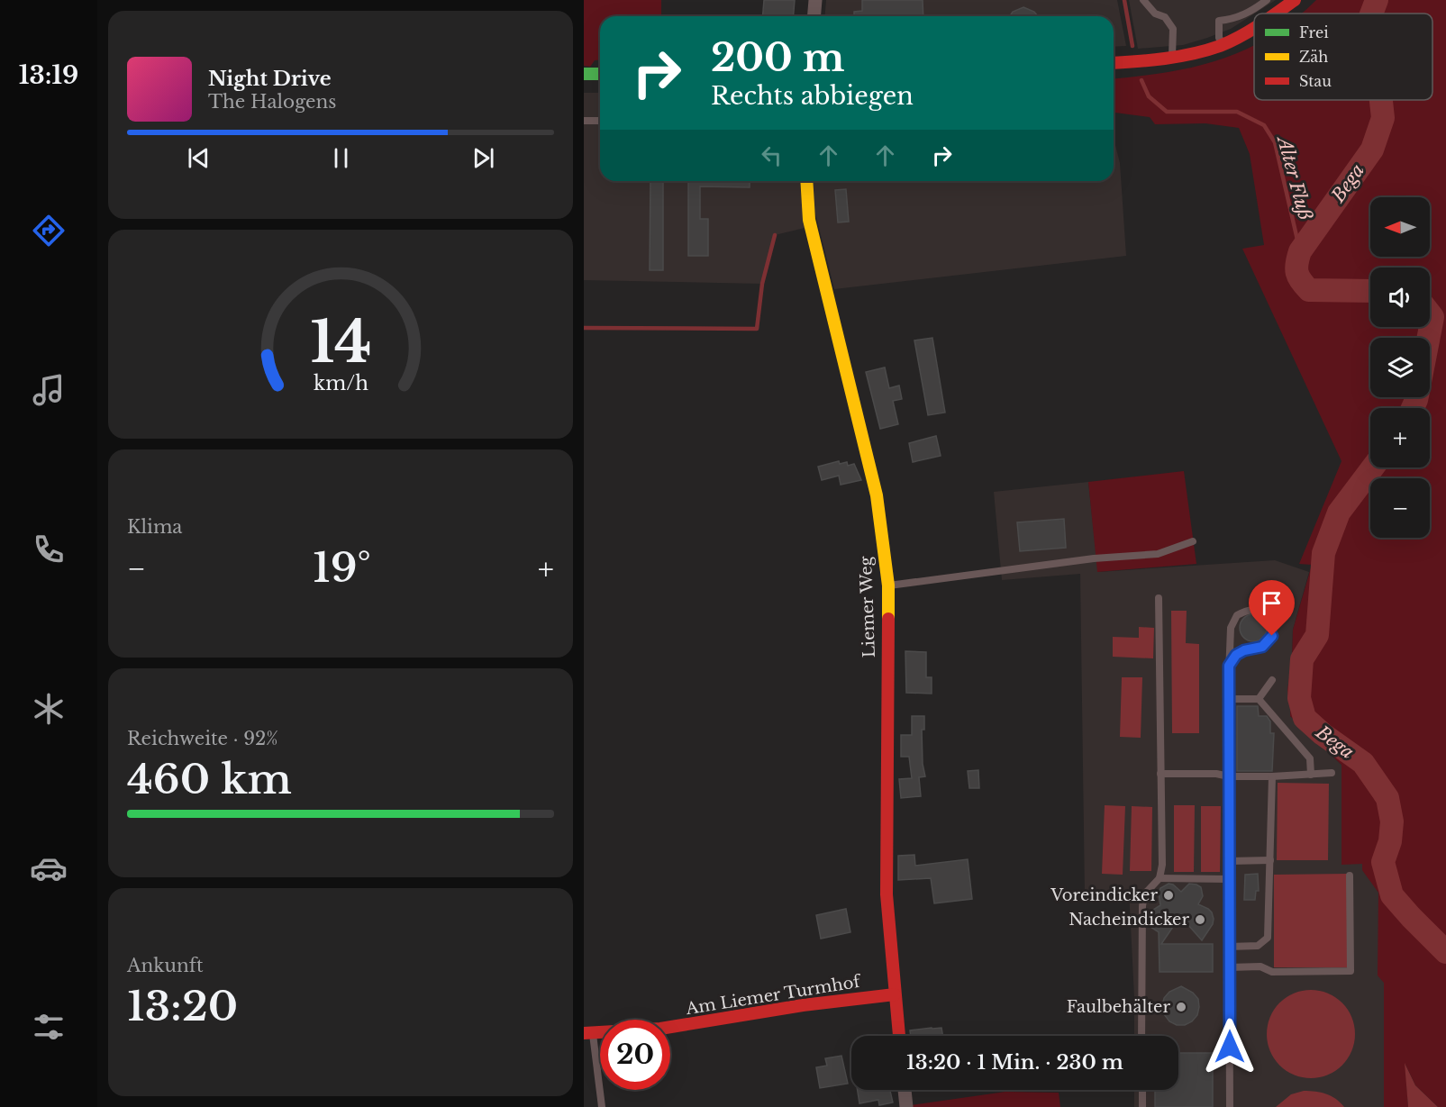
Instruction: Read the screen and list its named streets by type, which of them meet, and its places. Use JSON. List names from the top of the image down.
{
  "streets": {
    "street": ["Liemer Weg", "Am Liemer Turmhof"]
  },
  "crossings": [
    ["Liemer Weg", "Am Liemer Turmhof"]
  ],
  "water": ["Alter Fluß", "Bega"],
  "places": ["Voreindicker", "Nacheindicker", "Faulbehälter"],
  "legend": ["Frei", "Zäh", "Stau"],
  "north": "left",
  "page": {
    "tabs": "13:19",
    "turn": ["200 m", "Rechts abbiegen"],
    "song": ["Night Drive", "The Halogens"],
    "map_buttons": ["+", "−"],
    "tile": [
      "Klima",
      ["Reichweite · 92%", "460 km"],
      ["Ankunft", "13:20"]
    ],
    "heat": ["−", "19°", "+"],
    "limit": "20",
    "trip": "13:20 · 1 Min. · 230 m",
    "gauge": ["14", "km/h"]
  }
}
